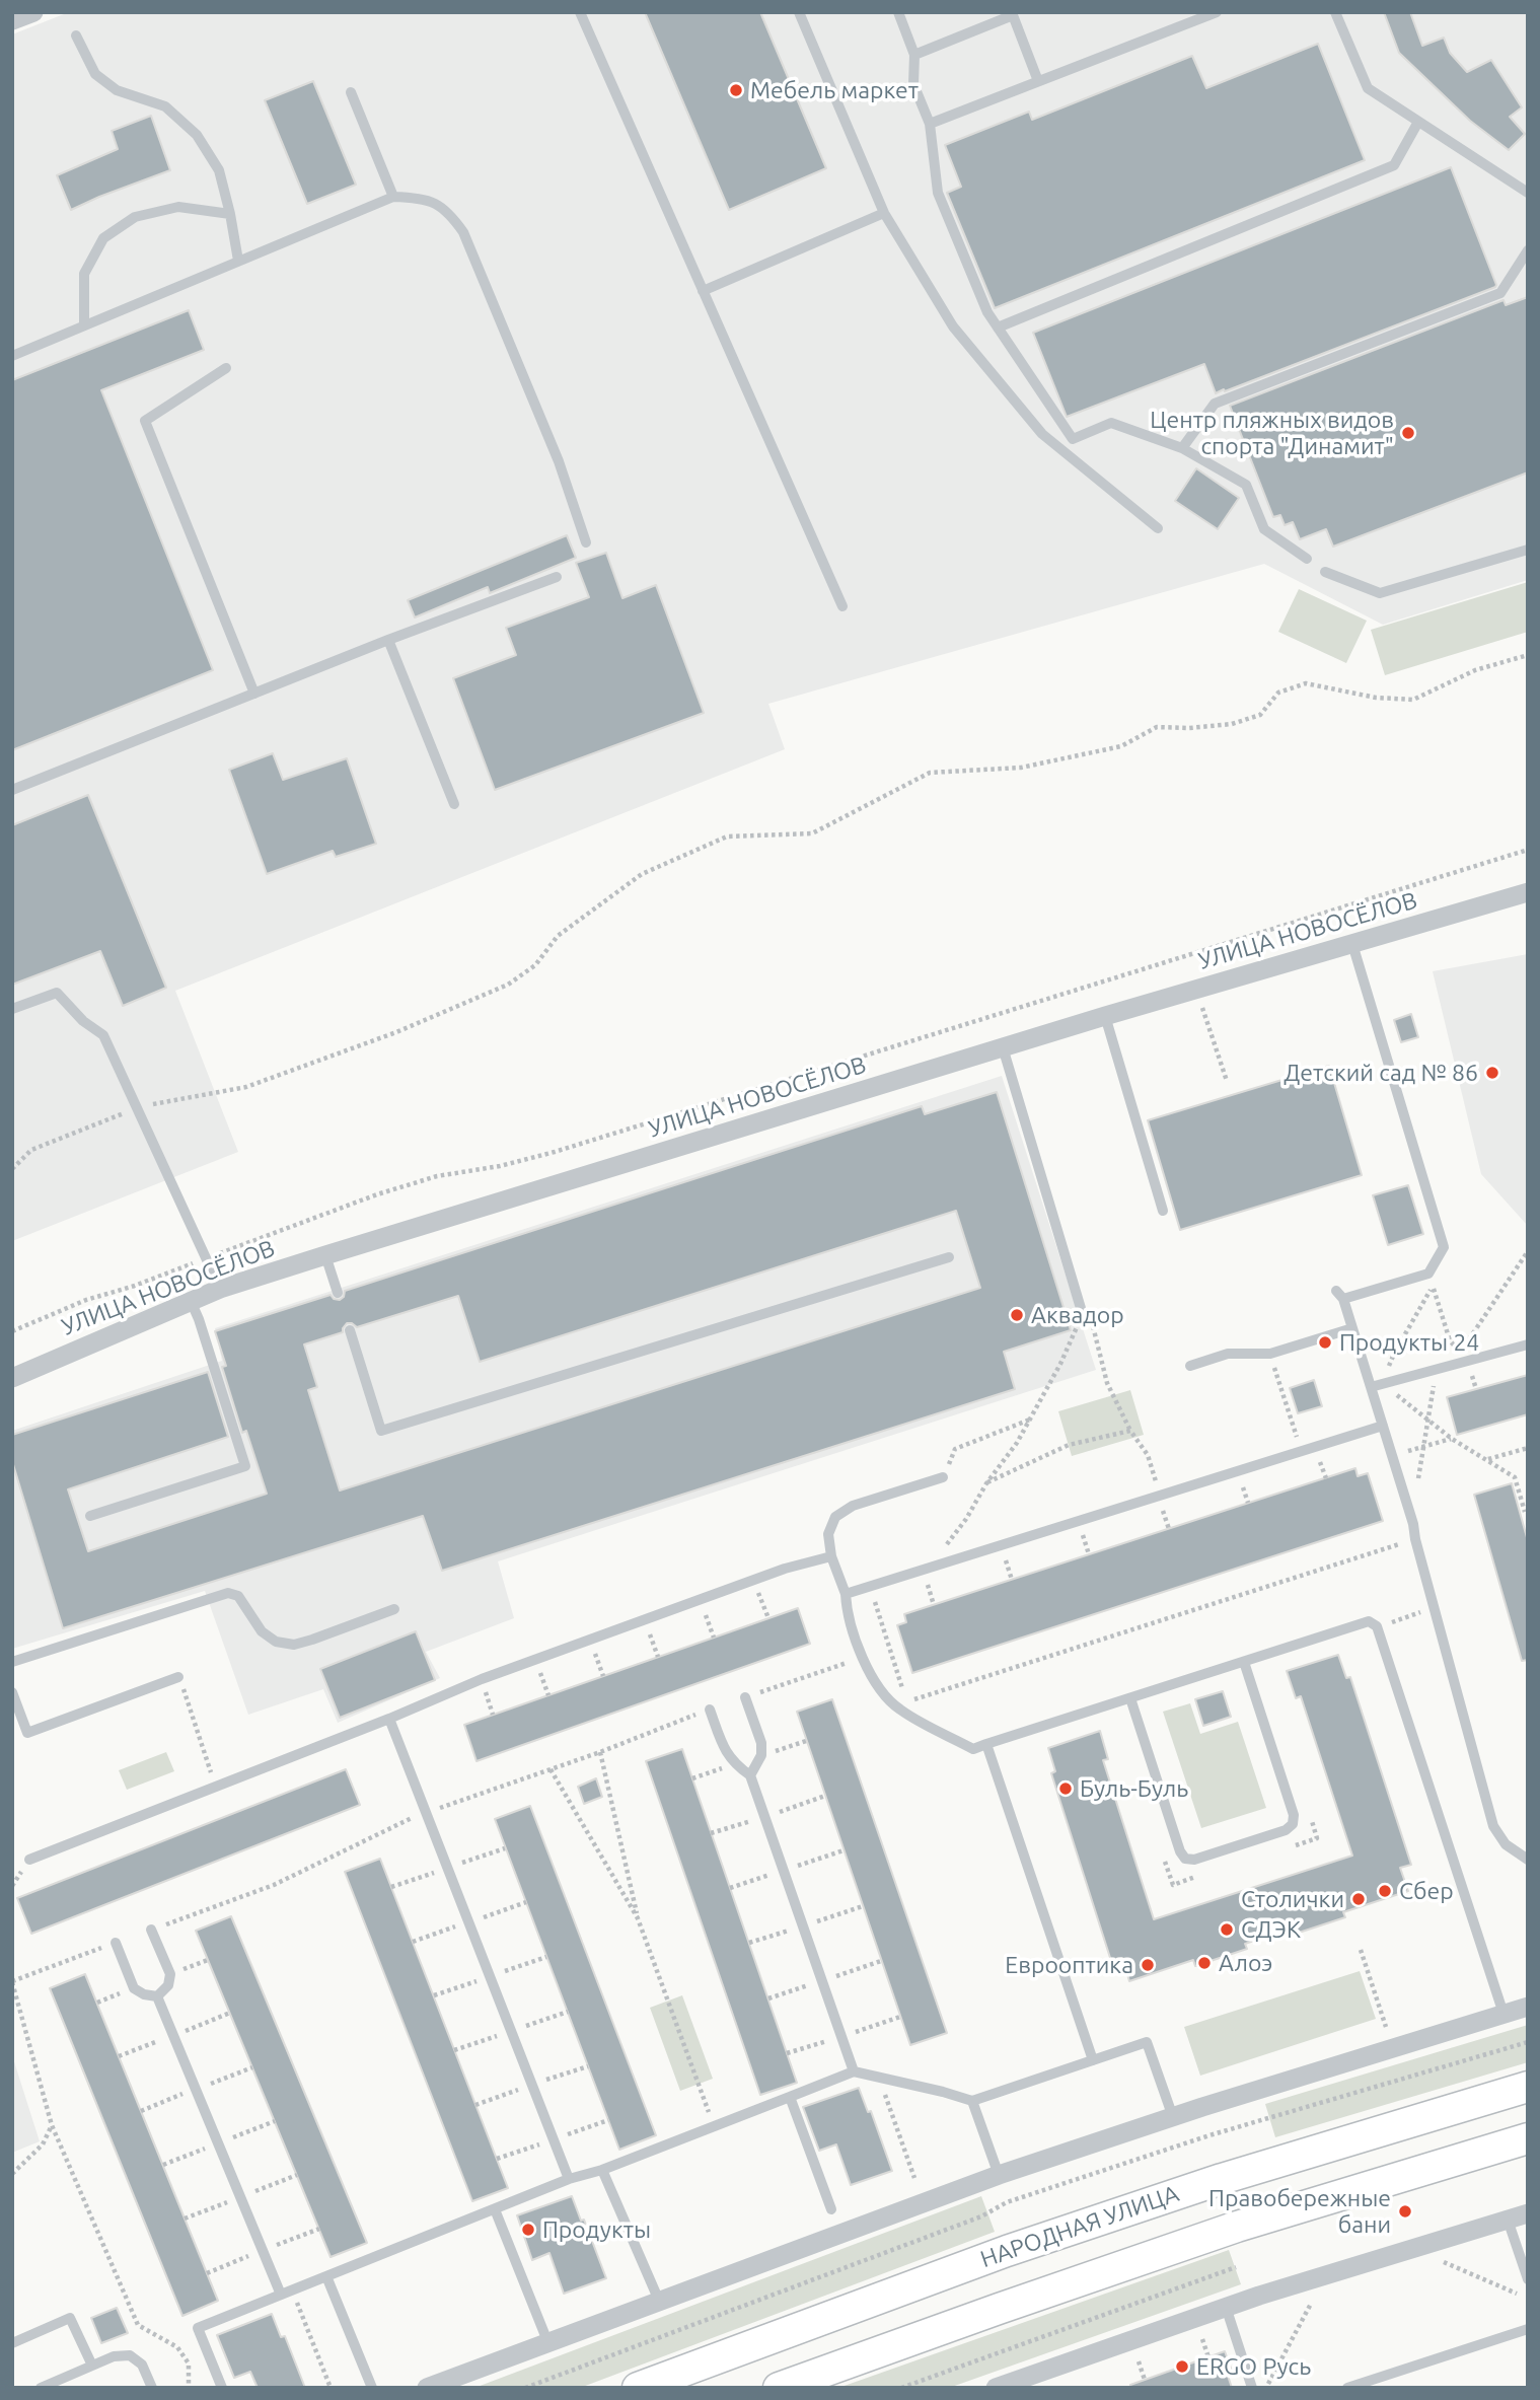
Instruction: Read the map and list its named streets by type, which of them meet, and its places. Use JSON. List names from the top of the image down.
{
  "streets": {
    "main road": ["НАРОДНАЯ УЛИЦА"],
    "street": ["УЛИЦА НОВОСЁЛОВ"]
  },
  "places": [
    "Мебель маркет",
    "Центр пляжных видов спорта \"Динамит\"",
    "Детский сад № 86",
    "Аквадор",
    "Продукты 24",
    "Буль-Буль",
    "Сбер",
    "Столички",
    "СДЭК",
    "Алоэ",
    "Еврооптика",
    "Правобережные бани",
    "Продукты",
    "ERGO Русь"
  ]
}
